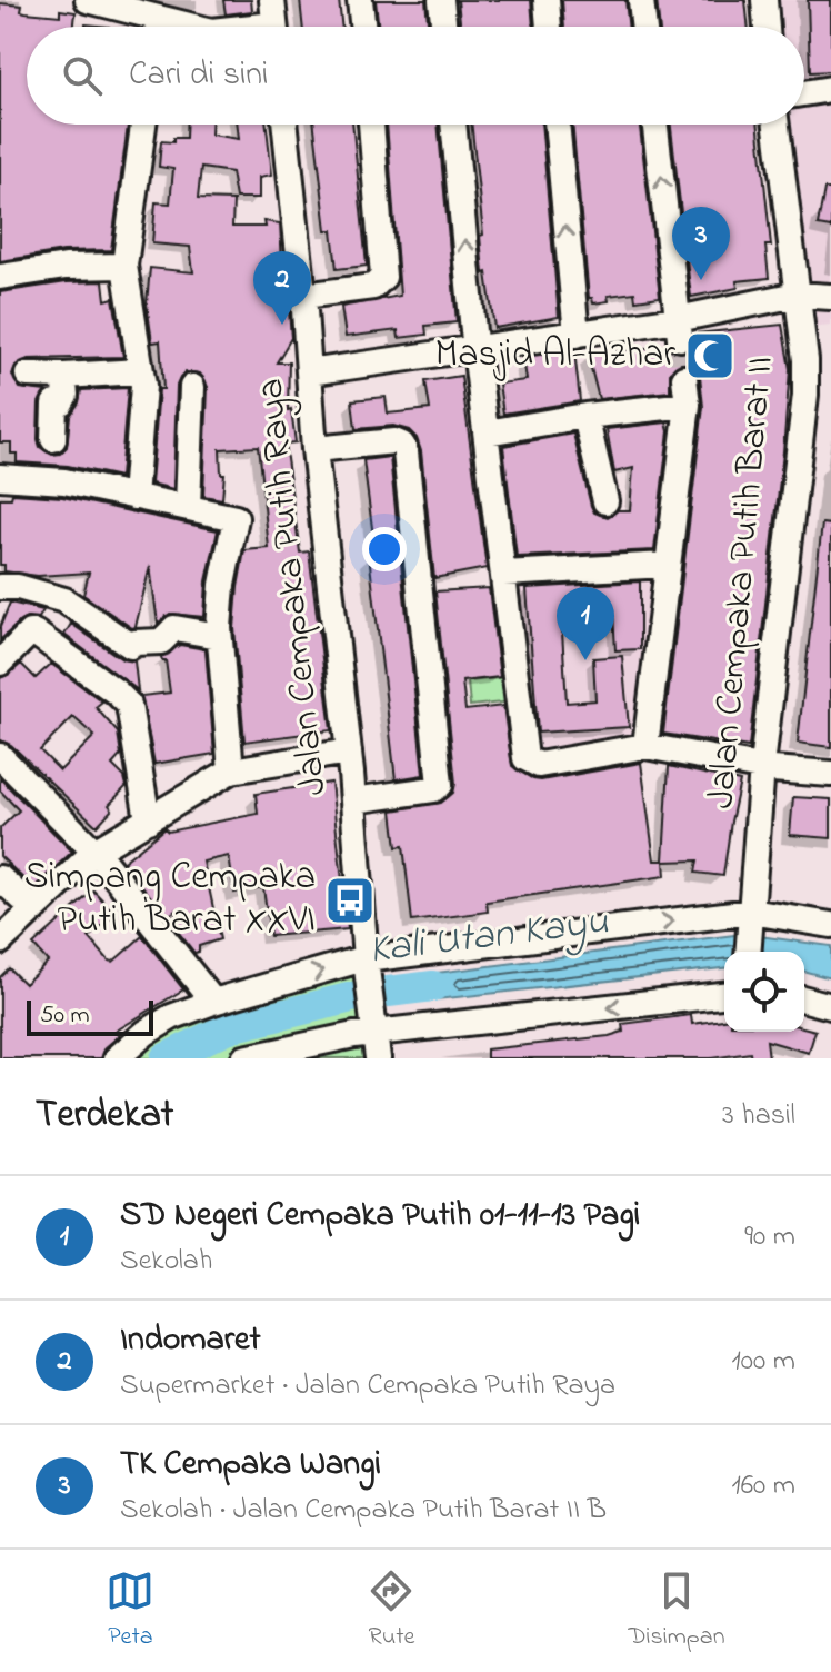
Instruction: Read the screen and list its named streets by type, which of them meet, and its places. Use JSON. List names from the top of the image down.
{
  "streets": {
    "street": ["Jalan Cempaka Putih Barat II", "Jalan Cempaka Putih Raya"]
  },
  "water": ["Kali Utan Kayu"],
  "places": {
    "mosque": ["Masjid Al-Azhar"],
    "bus stop": ["Simpang Cempaka Putih Barat XXVI"]
  },
  "scale_bar": "50 m",
  "page": {
    "search": "Cari di sini",
    "pins": ["3", "2", "1"],
    "scale": "50 m",
    "heading": ["Terdekat", "3 hasil"],
    "list": [
      {
        "mark": "1",
        "name": "SD Negeri Cempaka Putih 01-11-13 Pagi",
        "note": "Sekolah",
        "value": "90 m"
      },
      {
        "mark": "2",
        "name": "Indomaret",
        "note": "Supermarket · Jalan Cempaka Putih Raya",
        "value": "100 m"
      },
      {
        "mark": "3",
        "name": "TK Cempaka Wangi",
        "note": "Sekolah · Jalan Cempaka Putih Barat II B",
        "value": "160 m"
      }
    ],
    "nav": ["Peta", "Rute", "Disimpan"]
  }
}
